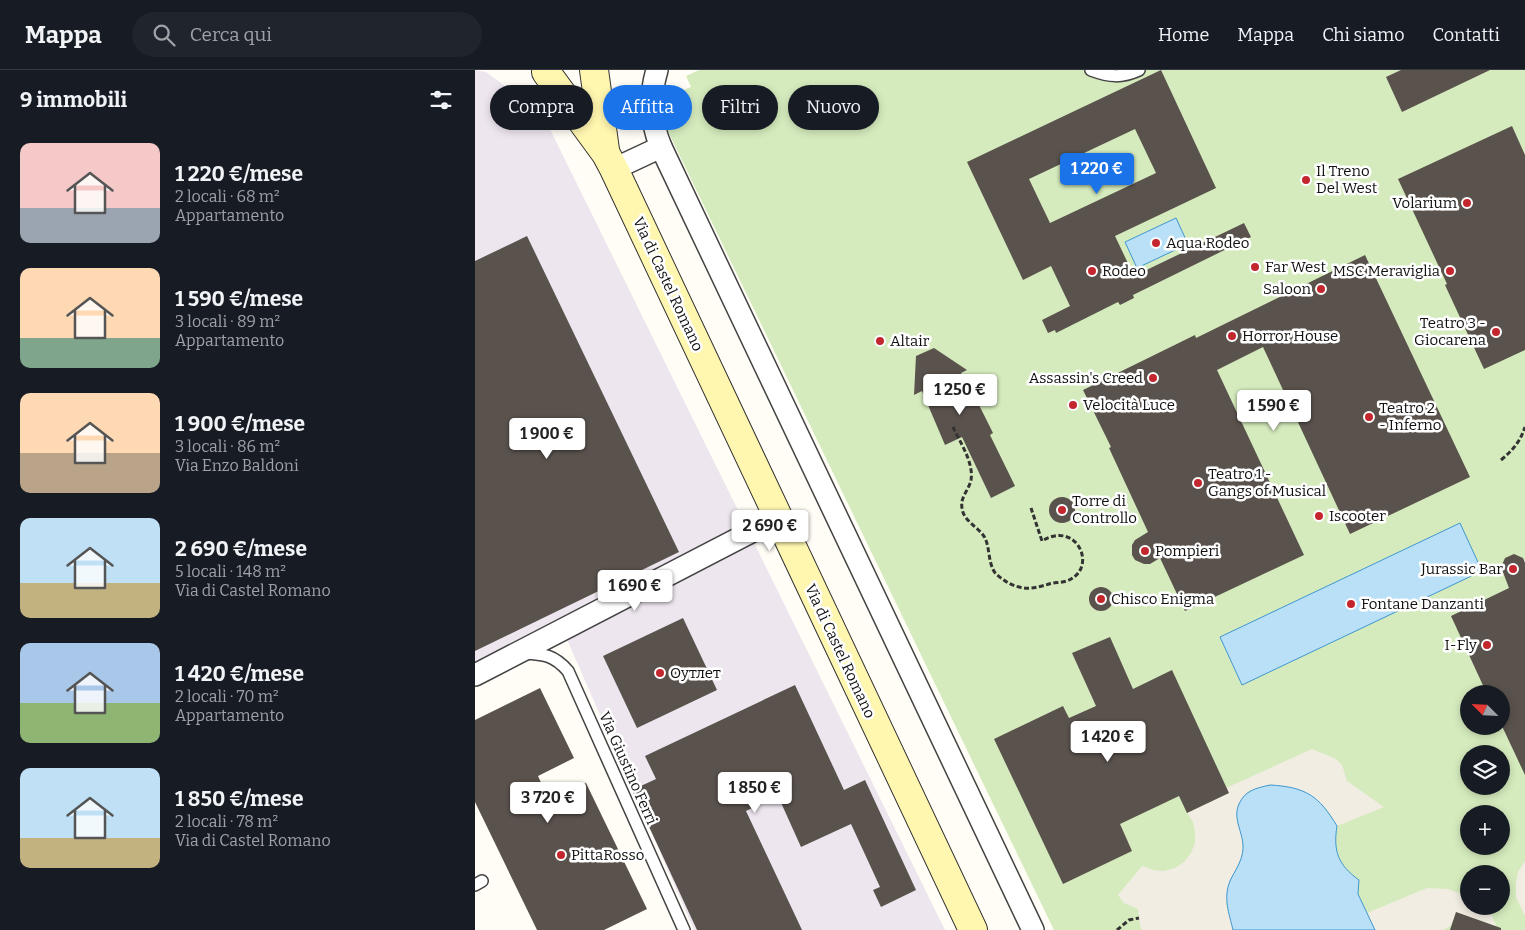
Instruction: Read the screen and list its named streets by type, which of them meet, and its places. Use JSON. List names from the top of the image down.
{
  "streets": {
    "street": ["Via di Castel Romano"],
    "lane": ["Via Giustino Ferri"]
  },
  "places": [
    "Il Treno Del West",
    "Volarium",
    "Aqua Rodeo",
    "Far West",
    "Rodeo",
    "MSC Meraviglia",
    "Saloon",
    "Teatro 3 - Giocarena",
    "Horror House",
    "Altair",
    "Assassin's Creed",
    "Velocità Luce",
    "Teatro 2 - Inferno",
    "Teatro 1 - Gangs of Musical",
    "Torre di Controllo",
    "Iscooter",
    "Pompieri",
    "Jurassic Bar",
    "Chisco Enigma",
    "Fontane Danzanti",
    "I-Fly",
    "Оутлет",
    "PittaRosso"
  ],
  "north": "top left",
  "page": {
    "header": "Mappa",
    "search": "Cerca qui",
    "nav": [
      "Home",
      "Mappa",
      "Chi siamo",
      "Contatti"
    ],
    "heading": "9 immobili",
    "chip": [
      "Compra",
      "Affitta",
      "Filtri",
      "Nuovo"
    ],
    "list": [
      {
        "name": "1 220 €/mese",
        "note": "2 locali · 68 m² · Appartamento"
      },
      {
        "name": "1 590 €/mese",
        "note": "3 locali · 89 m² · Appartamento"
      },
      {
        "name": "1 900 €/mese",
        "note": "3 locali · 86 m² · Via Enzo Baldoni"
      },
      {
        "name": "2 690 €/mese",
        "note": "5 locali · 148 m² · Via di Castel Romano"
      },
      {
        "name": "1 420 €/mese",
        "note": "2 locali · 70 m² · Appartamento"
      },
      {
        "name": "1 850 €/mese",
        "note": "2 locali · 78 m² · Via di Castel Romano"
      }
    ],
    "price": [
      "1 220 €",
      "1 250 €",
      "1 590 €",
      "1 900 €",
      "2 690 €",
      "1 690 €",
      "1 420 €",
      "1 850 €",
      "3 720 €"
    ],
    "map_buttons": ["+", "−"]
  }
}
